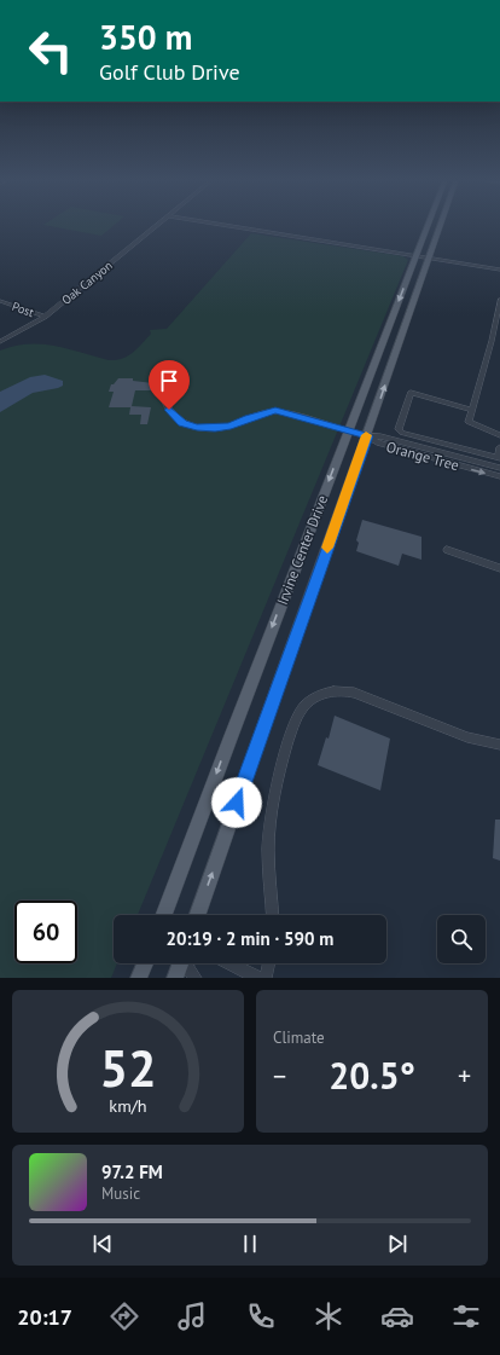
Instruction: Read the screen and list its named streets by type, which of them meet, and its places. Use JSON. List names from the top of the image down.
{
  "streets": {
    "main road": ["Irvine Center Drive"],
    "street": ["Oak Canyon", "Post", "Orange Tree"]
  },
  "crossings": [
    ["Oak Canyon", "Post"],
    ["Orange Tree", "Irvine Center Drive"]
  ],
  "page": {
    "turn": ["350 m", "Golf Club Drive"],
    "limit": "60",
    "trip": "20:19 · 2 min · 590 m",
    "tile": "Climate",
    "heat": ["−", "20.5°", "+"],
    "song": ["97.2 FM", "Music"],
    "tabs": "20:17",
    "gauge": ["52", "km/h"]
  }
}
